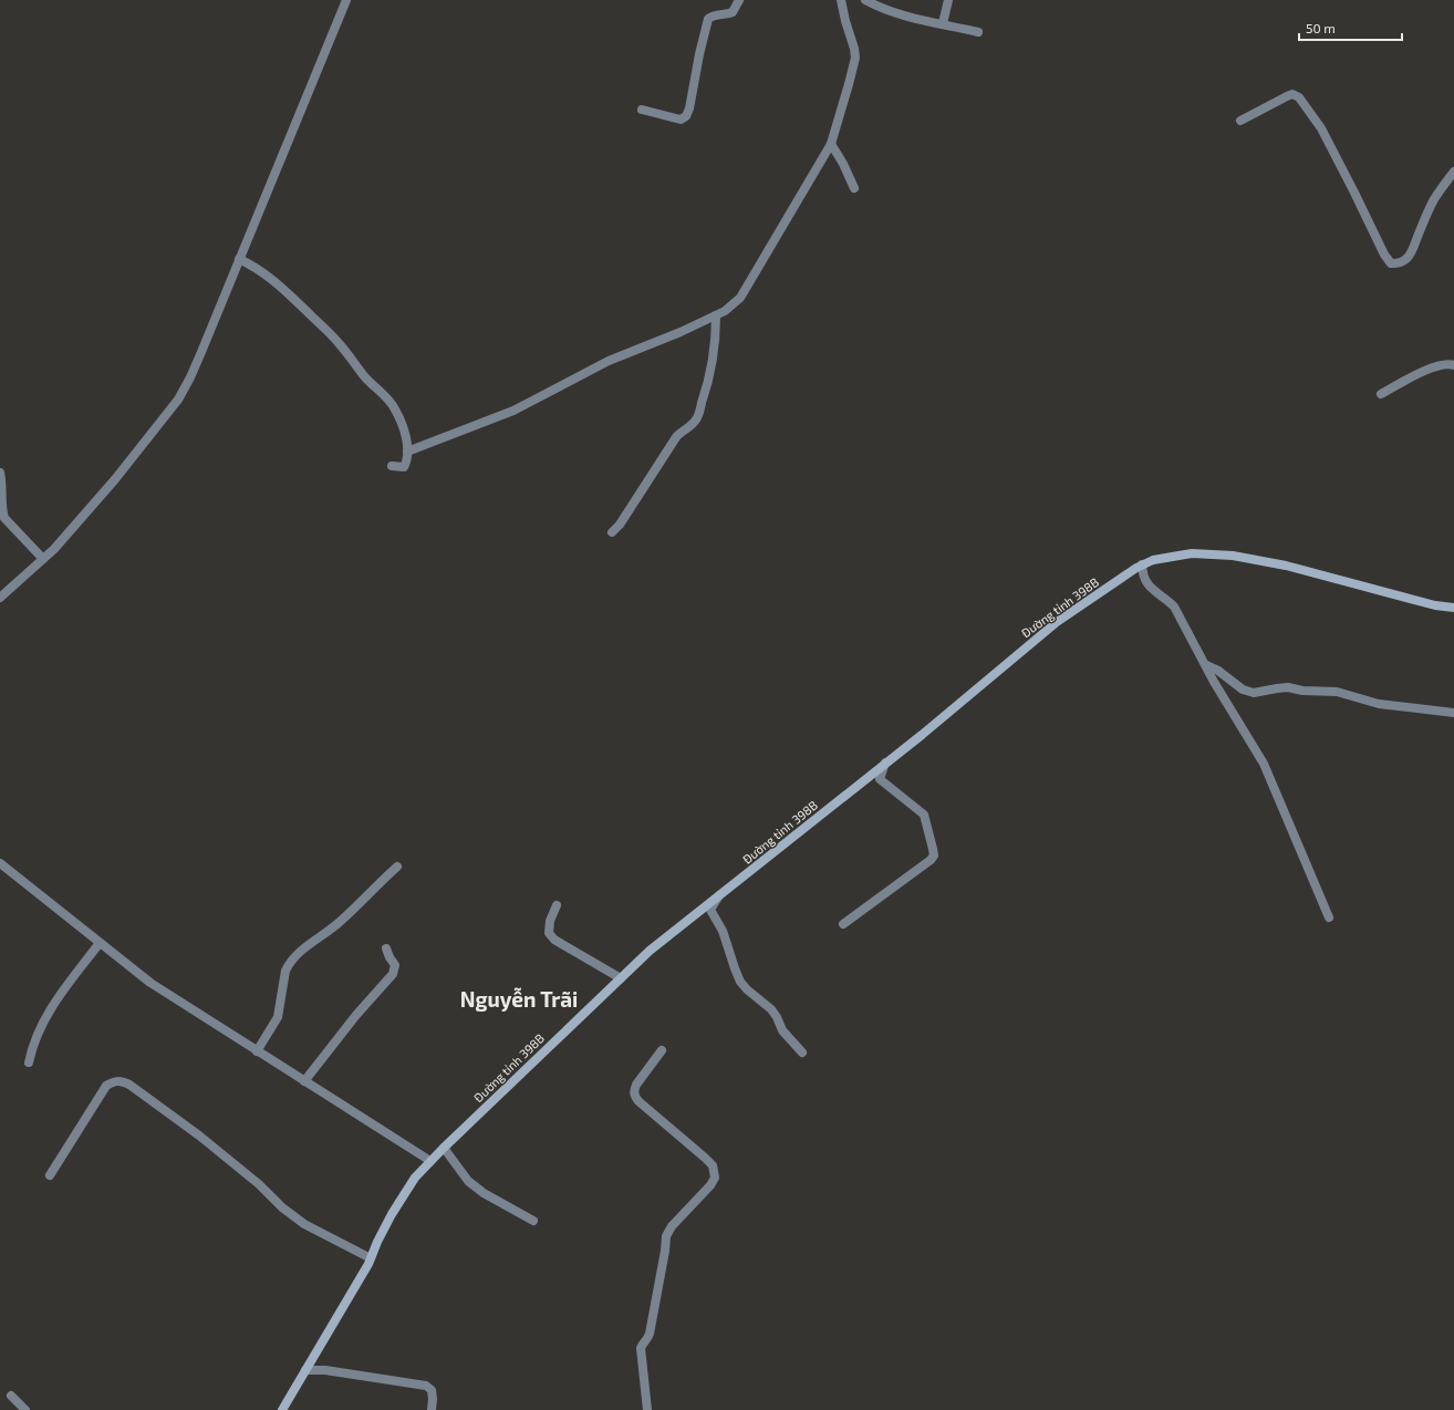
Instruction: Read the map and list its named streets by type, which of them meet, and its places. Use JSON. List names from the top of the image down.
{
  "streets": {
    "main road": ["Đường tỉnh 398B"]
  },
  "districts": ["Nguyễn Trãi"],
  "scale_bar": "50 m"
}
